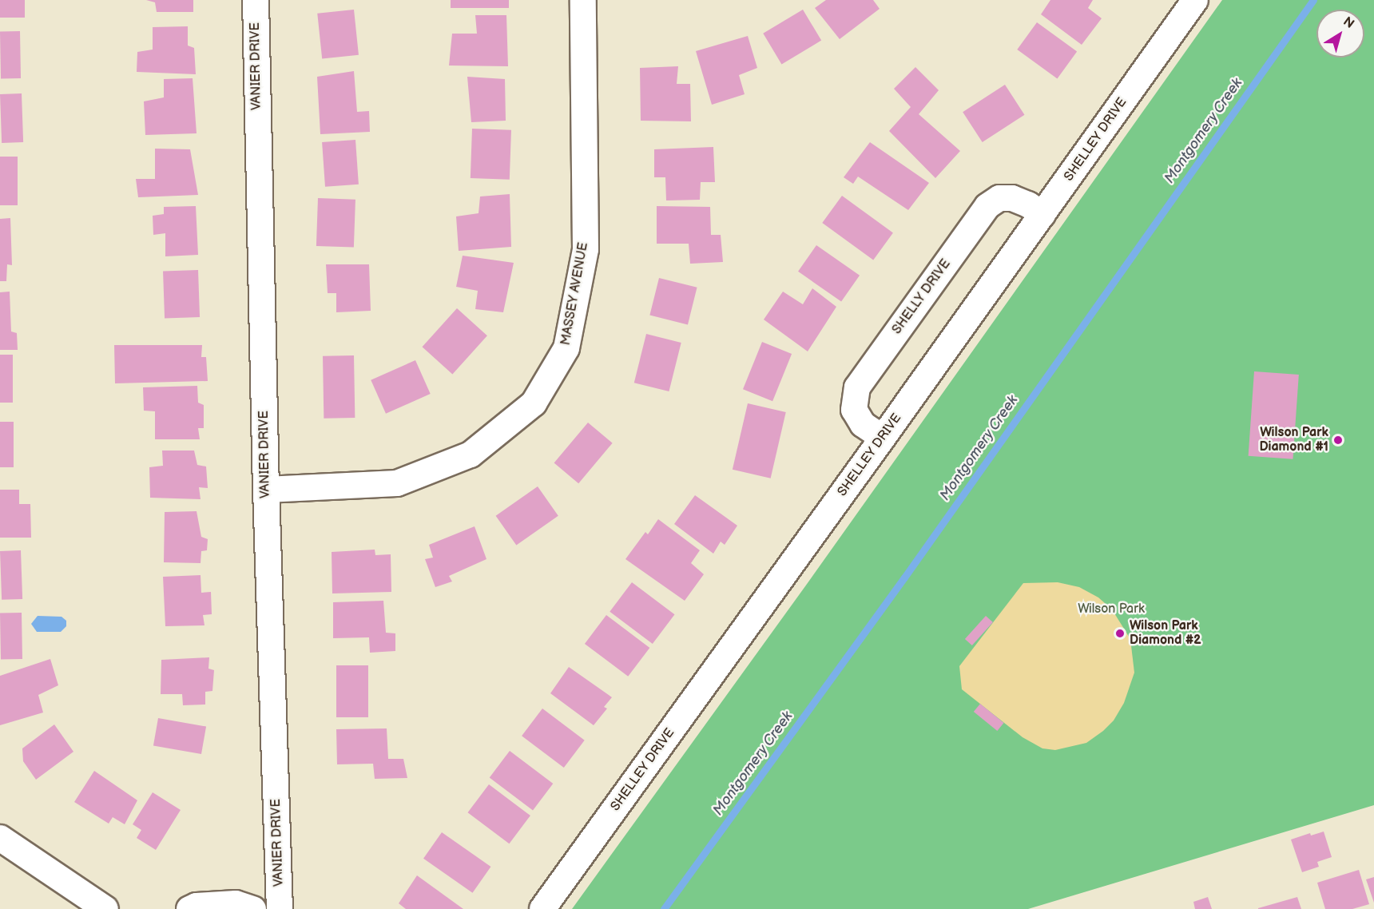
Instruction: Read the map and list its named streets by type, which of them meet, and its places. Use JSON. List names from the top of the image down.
{
  "streets": {
    "street": [
      "VANIER DRIVE",
      "SHELLEY DRIVE",
      "MASSEY AVENUE",
      "SHELLY DRIVE"
    ]
  },
  "crossings": [
    ["VANIER DRIVE", "MASSEY AVENUE"],
    ["SHELLEY DRIVE", "SHELLY DRIVE"]
  ],
  "water": ["Montgomery Creek"],
  "parks": ["Wilson Park"],
  "places": ["Wilson Park Diamond #1", "Wilson Park Diamond #2"],
  "north": "top right"
}
